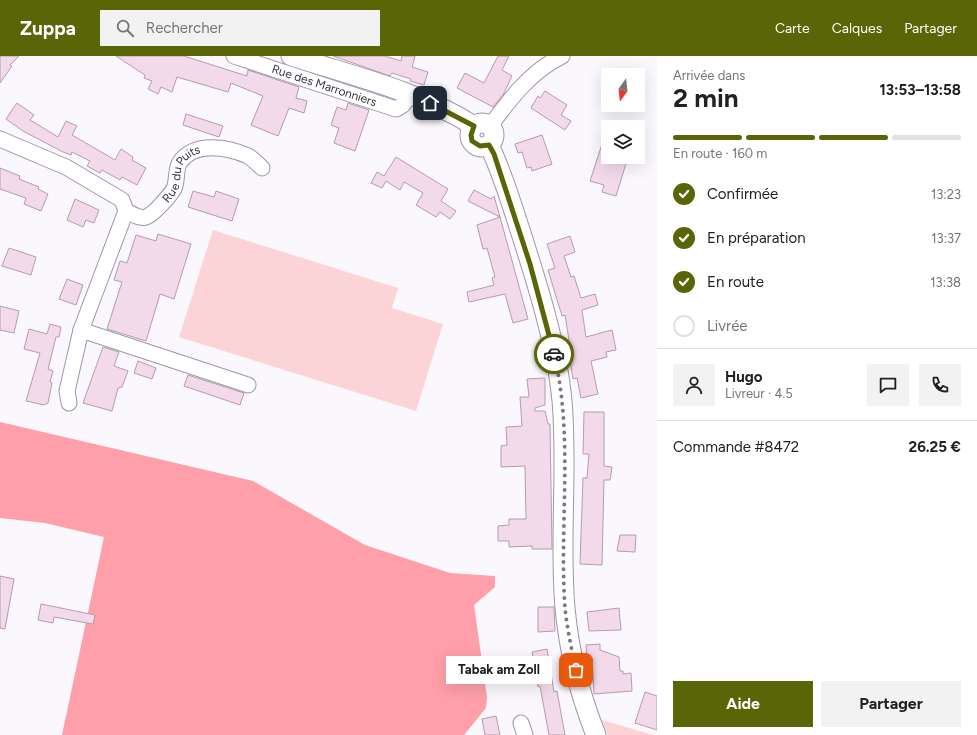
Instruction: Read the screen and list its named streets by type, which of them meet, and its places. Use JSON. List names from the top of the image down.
{
  "streets": {
    "street": ["Rue des Marronniers", "Rue du Puits"]
  },
  "places": ["Tabak am Zoll"],
  "north": "bottom",
  "page": {
    "header": "Zuppa",
    "search": "Rechercher",
    "nav": ["Carte", "Calques", "Partager"],
    "heading": ["2 min", "Arrivée dans", "13:53–13:58"],
    "panel": [
      "Hugo",
      "Livreur · 4.5",
      "Commande #8472",
      "26.25 €"
    ],
    "bar": "En route · 160 m",
    "list": [
      ["Confirmée", "13:23"],
      ["En préparation", "13:37"],
      ["En route", "13:38"],
      "Livrée"
    ],
    "bubble": "Tabak am Zoll",
    "buttons": ["Aide", "Partager"]
  }
}
